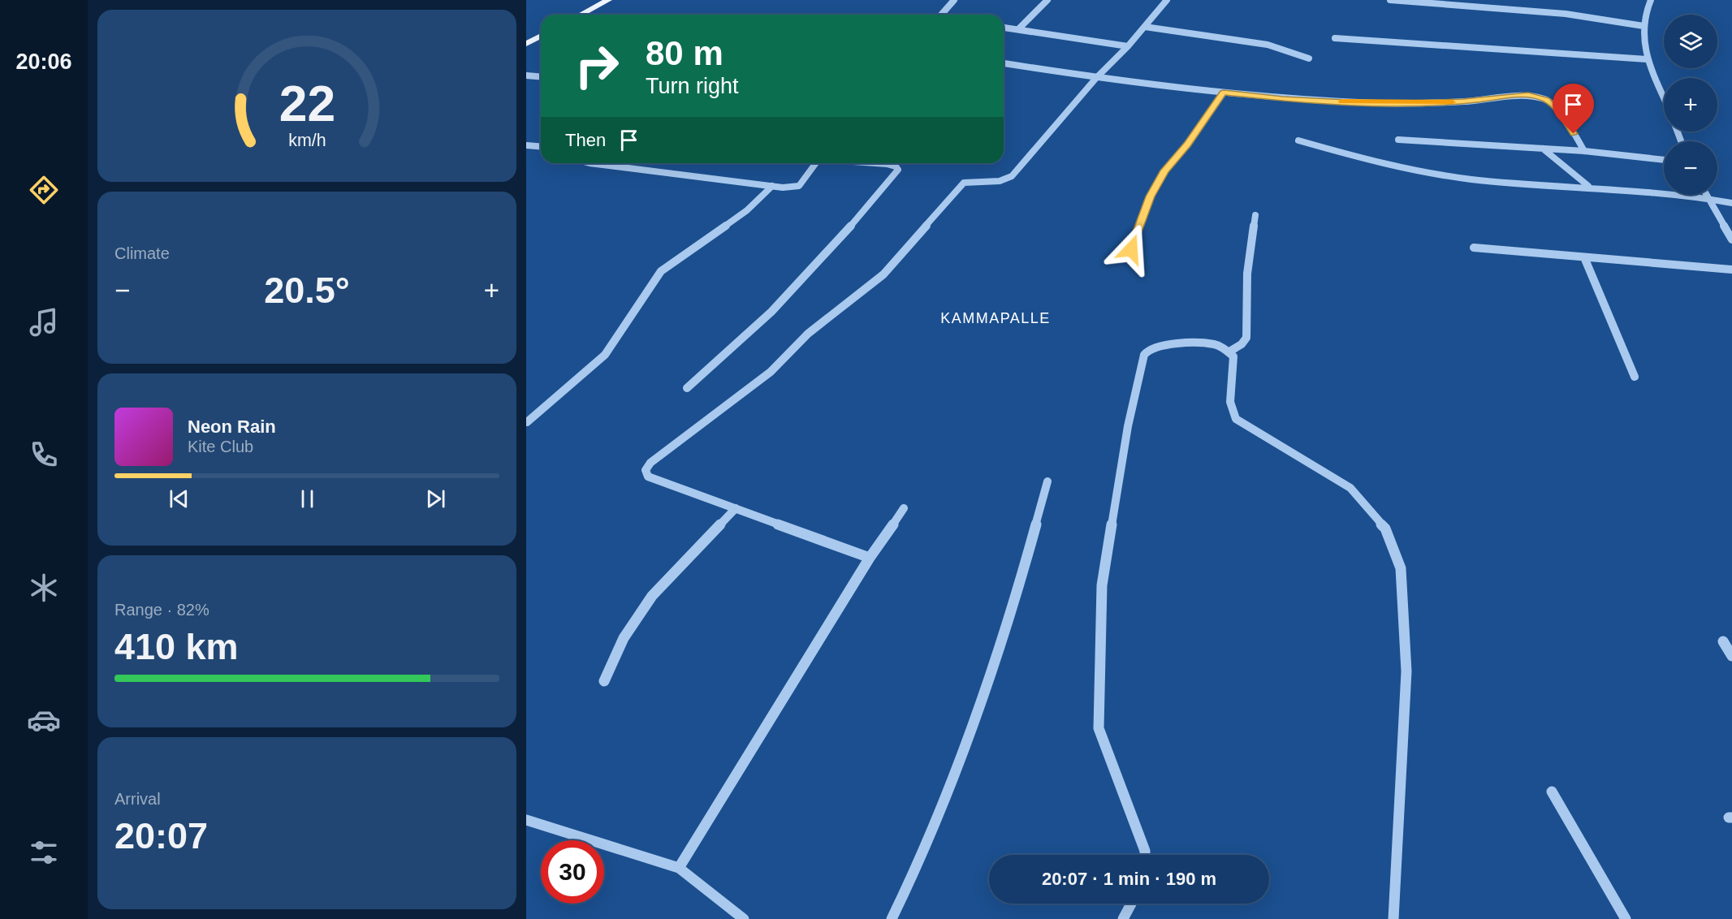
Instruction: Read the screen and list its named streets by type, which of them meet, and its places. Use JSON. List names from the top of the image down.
{
  "districts": ["KAMMAPALLE"],
  "page": {
    "tabs": "20:06",
    "map_buttons": ["+", "−"],
    "turn": ["80 m", "Turn right"],
    "then": "Then",
    "tile": [
      "Climate",
      ["Range · 82%", "410 km"],
      ["Arrival", "20:07"]
    ],
    "heat": ["−", "20.5°", "+"],
    "song": ["Neon Rain", "Kite Club"],
    "limit": "30",
    "trip": "20:07 · 1 min · 190 m",
    "gauge": ["22", "km/h"]
  }
}
